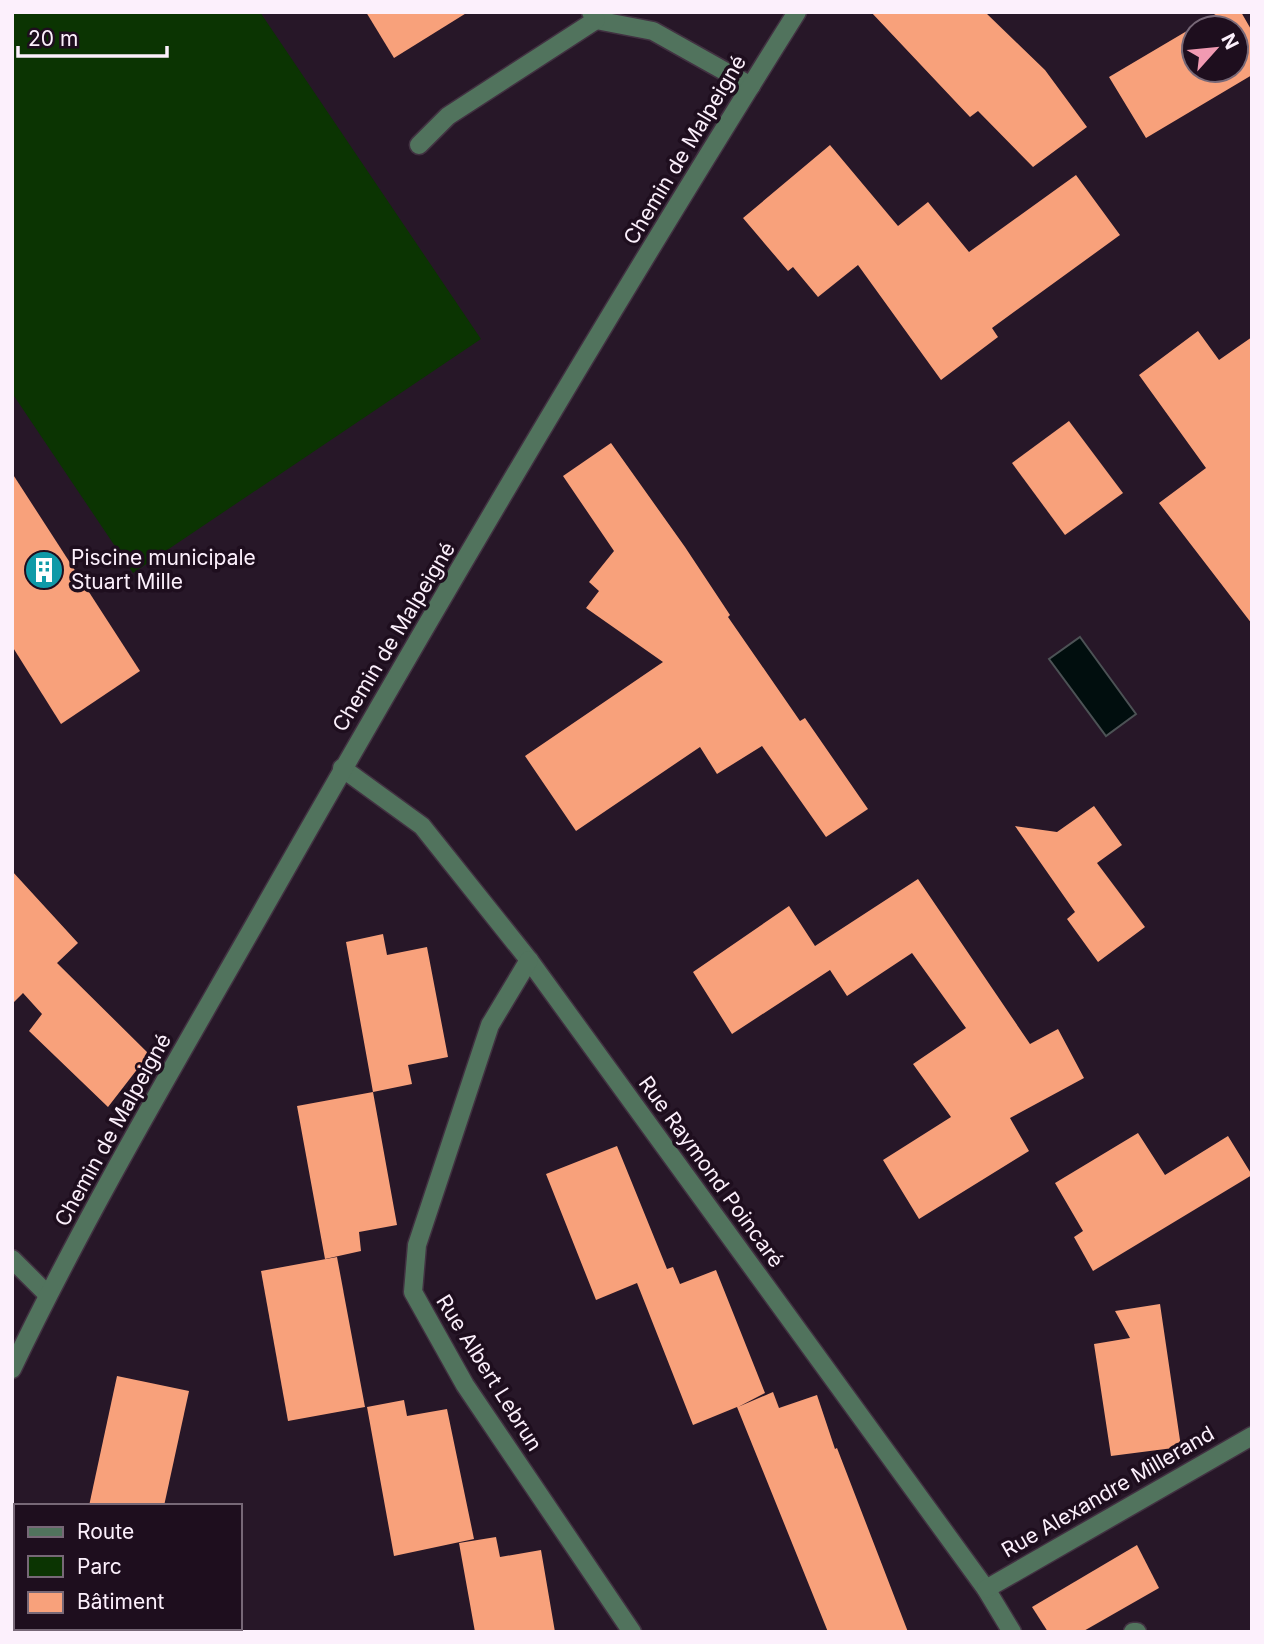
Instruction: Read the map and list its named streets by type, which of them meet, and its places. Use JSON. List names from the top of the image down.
{
  "streets": {
    "street": [
      "Chemin de Malpeigné",
      "Rue Raymond Poincaré",
      "Rue Albert Lebrun",
      "Rue Alexandre Millerand"
    ]
  },
  "crossings": [
    ["Chemin de Malpeigné", "Rue Raymond Poincaré"],
    ["Rue Raymond Poincaré", "Rue Albert Lebrun"],
    ["Rue Raymond Poincaré", "Rue Alexandre Millerand"]
  ],
  "places": {
    "building": ["Piscine municipale Stuart Mille"]
  },
  "legend": ["Route", "Parc", "Bâtiment"],
  "scale_bar": "20 m",
  "north": "top right"
}
